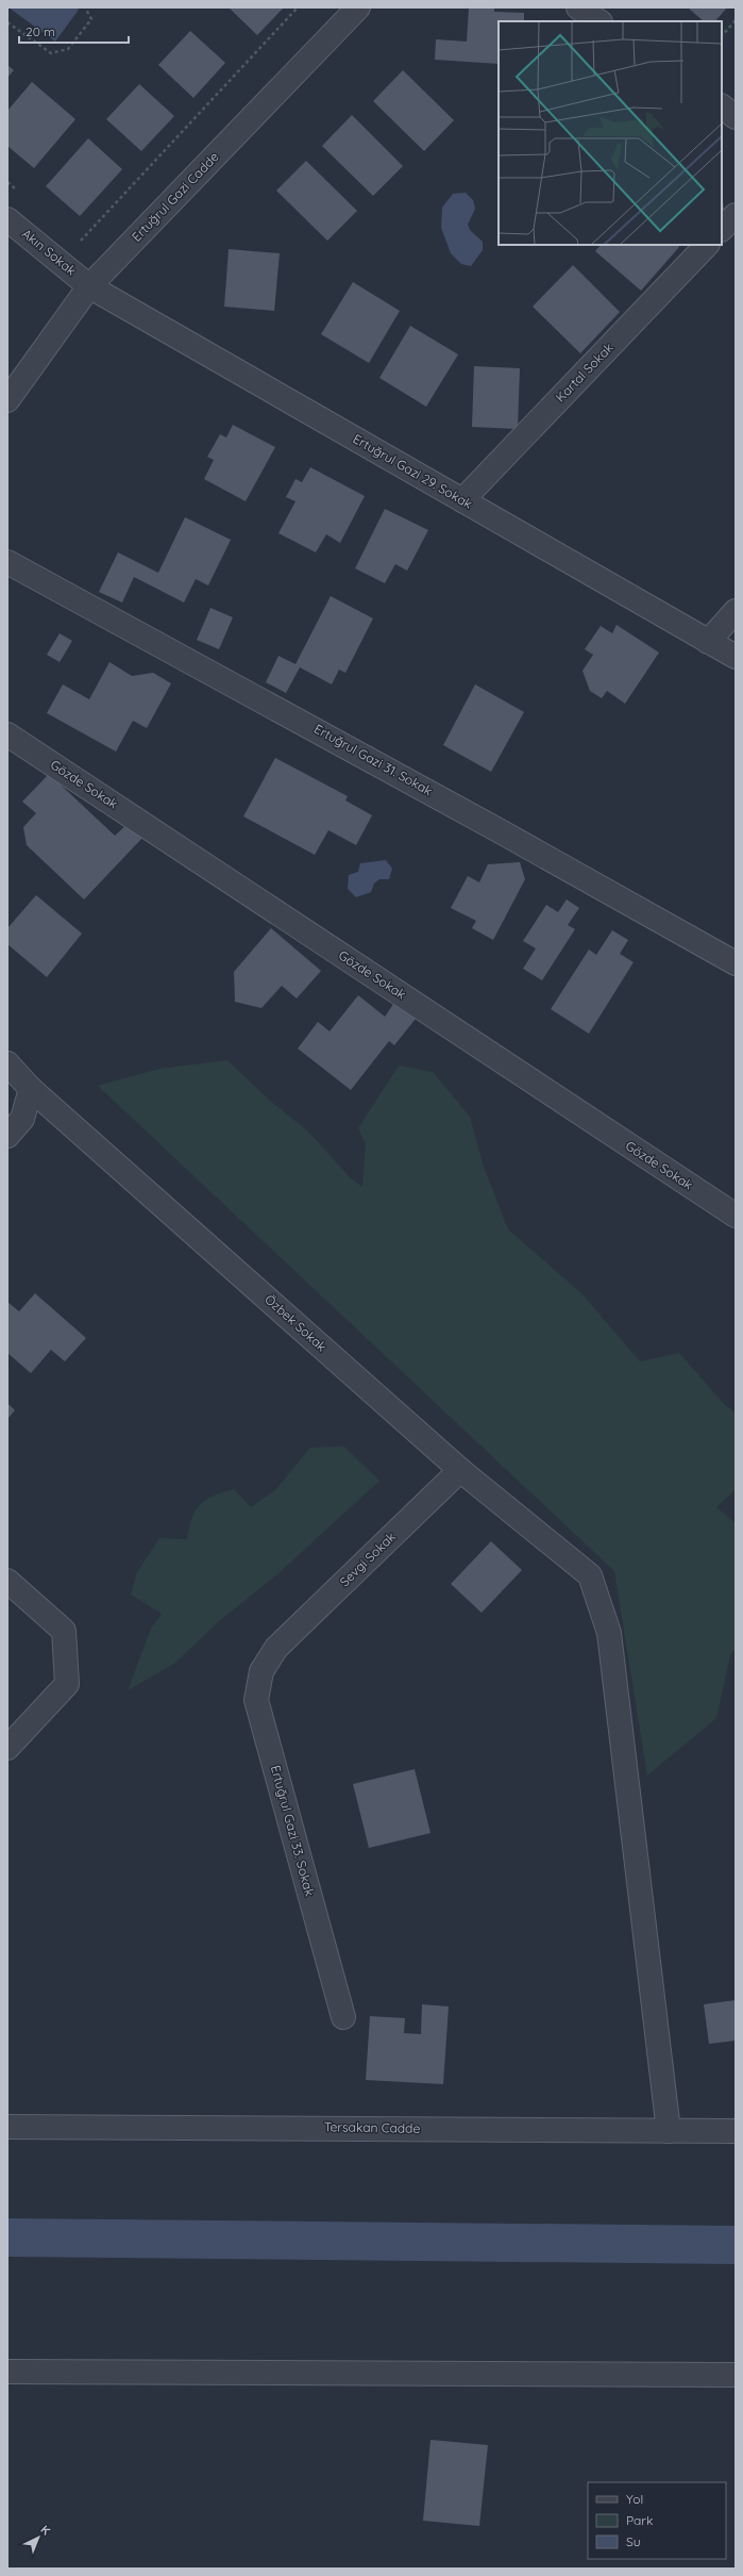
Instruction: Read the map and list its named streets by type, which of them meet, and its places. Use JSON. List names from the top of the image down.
{
  "streets": {
    "street": [
      "Ertuğrul Gazi Cadde",
      "Akın Sokak",
      "Kartal Sokak",
      "Ertuğrul Gazi 29. Sokak",
      "Ertuğrul Gazi 31. Sokak",
      "Gözde Sokak",
      "Özbek Sokak",
      "Sevgi Sokak",
      "Ertuğrul Gazi 33. Sokak",
      "Tersakan Cadde"
    ]
  },
  "crossings": [
    ["Ertuğrul Gazi Cadde", "Akın Sokak"],
    ["Ertuğrul Gazi Cadde", "Ertuğrul Gazi 29. Sokak"],
    ["Akın Sokak", "Ertuğrul Gazi 29. Sokak"],
    ["Kartal Sokak", "Ertuğrul Gazi 29. Sokak"],
    ["Özbek Sokak", "Sevgi Sokak"],
    ["Özbek Sokak", "Tersakan Cadde"],
    ["Sevgi Sokak", "Ertuğrul Gazi 33. Sokak"]
  ],
  "legend": ["Yol", "Park", "Su"],
  "scale_bar": "20 m",
  "north": "top right"
}
